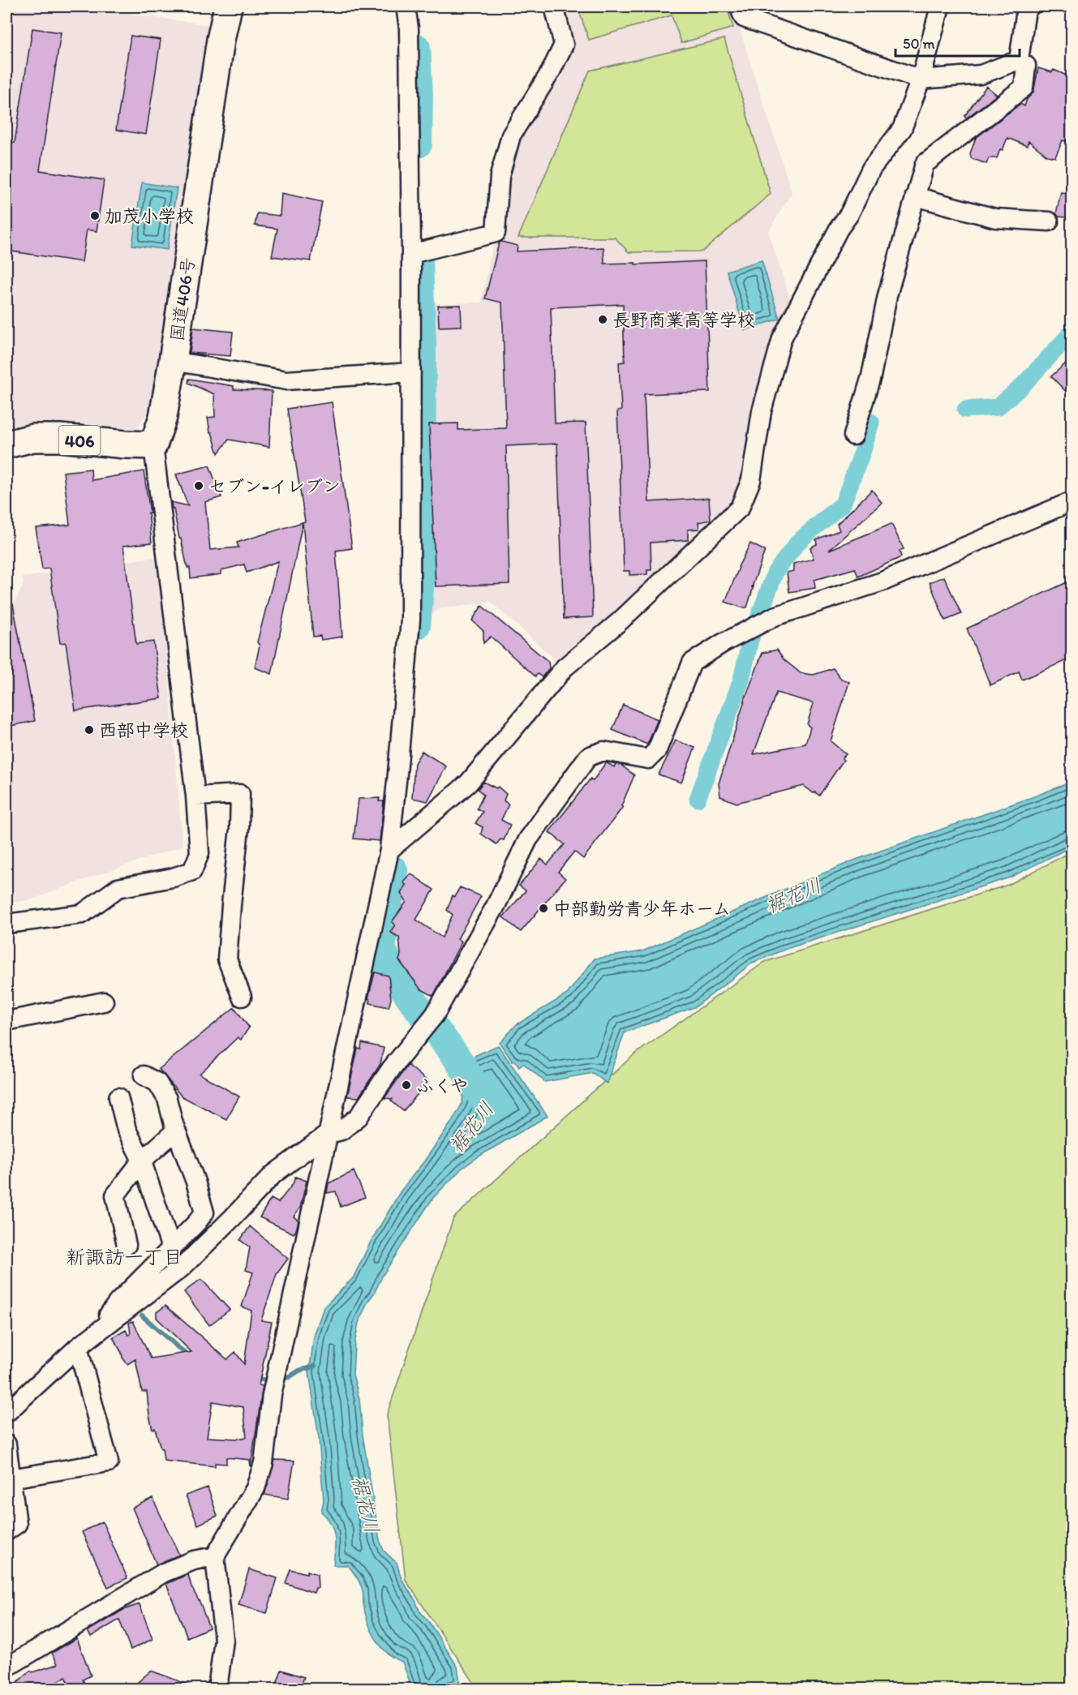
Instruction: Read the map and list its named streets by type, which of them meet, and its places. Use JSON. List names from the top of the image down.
{
  "streets": {
    "highway": ["国道406号", "406"]
  },
  "crossings": [
    ["国道406号", "406"]
  ],
  "districts": ["新諏訪一丁目"],
  "water": ["裾花川"],
  "places": [
    "加茂小学校",
    "長野商業高等学校",
    "セブン-イレブン",
    "西部中学校",
    "中部勤労青少年ホーム",
    "ふくや"
  ],
  "scale_bar": "50 m"
}
